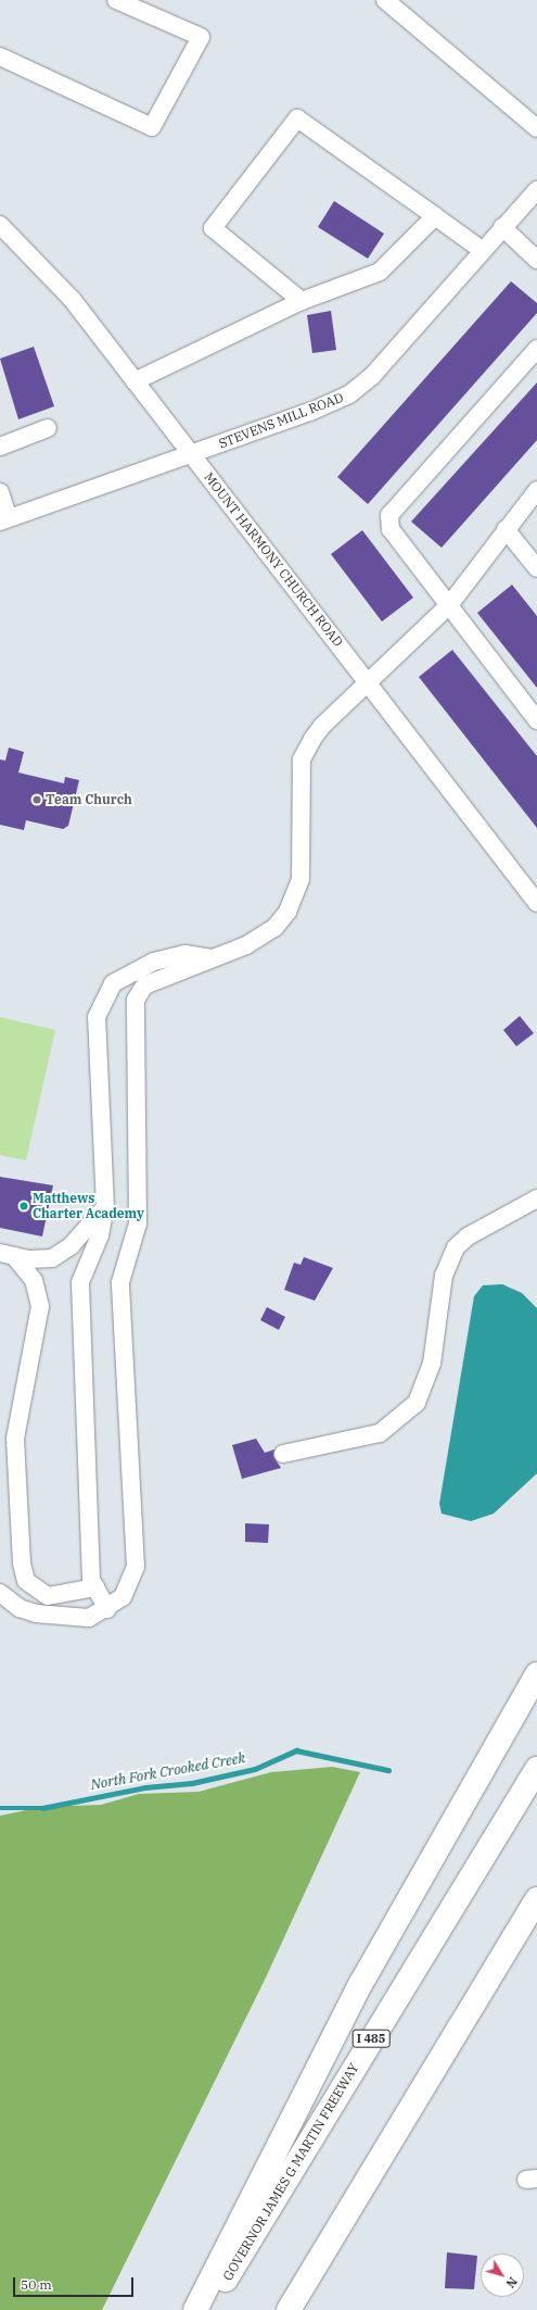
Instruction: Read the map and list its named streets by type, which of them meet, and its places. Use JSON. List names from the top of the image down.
{
  "streets": {
    "highway": ["I 485", "GOVERNOR JAMES G MARTIN FREEWAY"],
    "street": ["STEVENS MILL ROAD", "MOUNT HARMONY CHURCH ROAD"]
  },
  "crossings": [
    ["STEVENS MILL ROAD", "MOUNT HARMONY CHURCH ROAD"]
  ],
  "water": ["North Fork Crooked Creek"],
  "places": ["Team Church", "Matthews Charter Academy"],
  "scale_bar": "50 m",
  "north": "bottom right"
}
